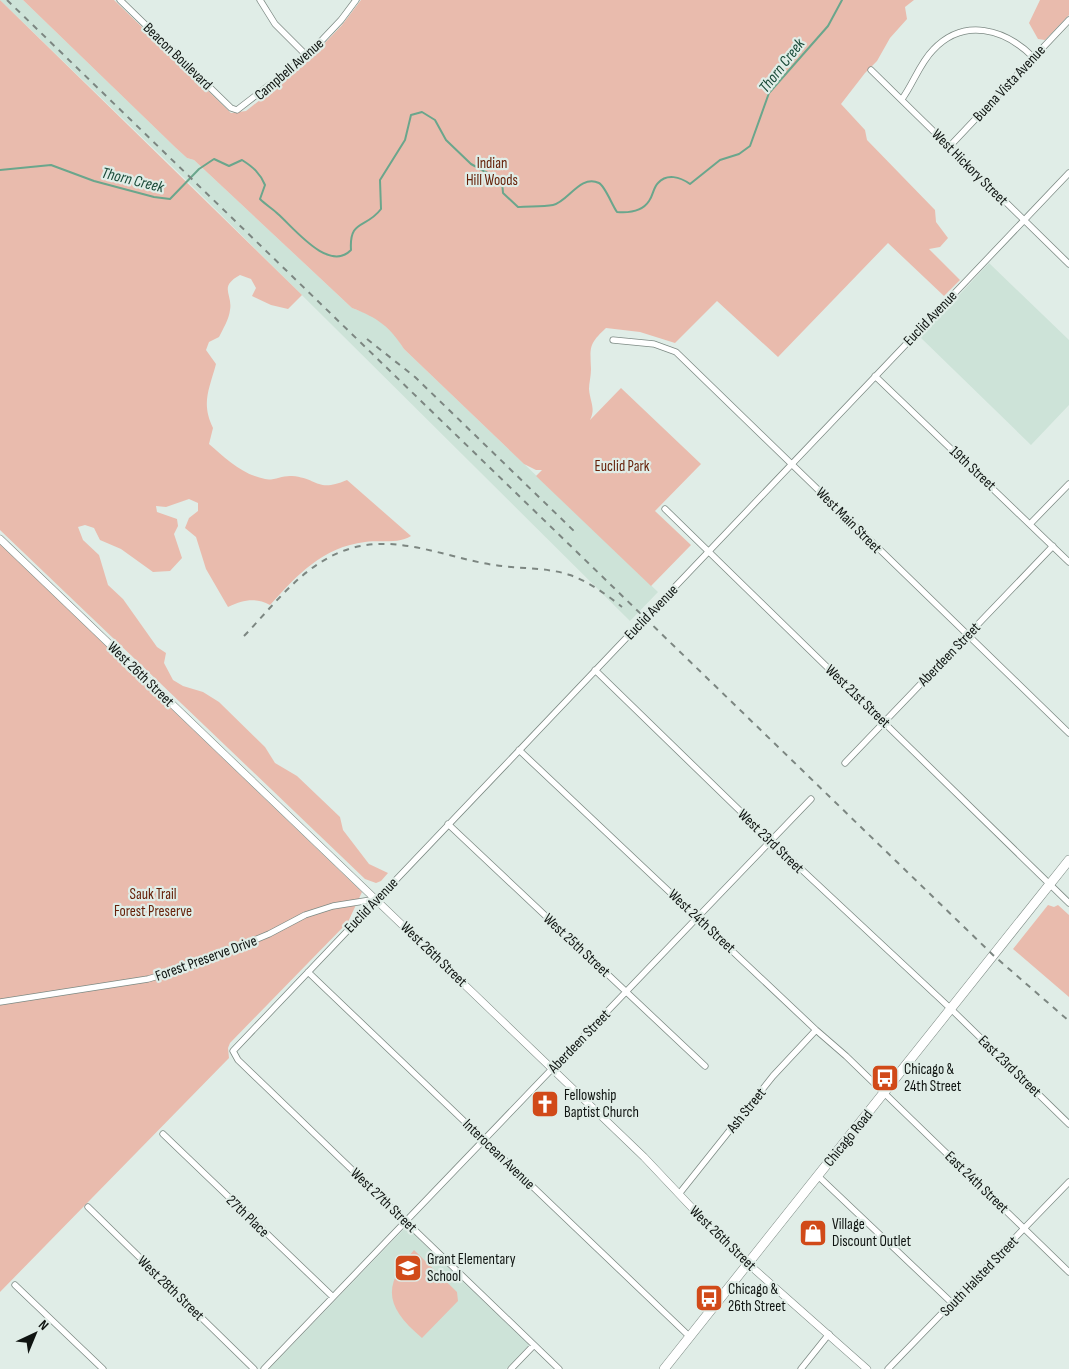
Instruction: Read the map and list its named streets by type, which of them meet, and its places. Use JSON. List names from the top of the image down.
{
  "streets": {
    "main road": ["Chicago Road"],
    "street": [
      "Beacon Boulevard",
      "Campbell Avenue",
      "Buena Vista Avenue",
      "West Hickory Street",
      "Euclid Avenue",
      "19th Street",
      "West Main Street",
      "Aberdeen Street",
      "West 26th Street",
      "West 21st Street",
      "West 23rd Street",
      "West 24th Street",
      "West 25th Street",
      "Forest Preserve Drive",
      "East 23rd Street",
      "Ash Street",
      "Interocean Avenue",
      "East 24th Street",
      "West 27th Street",
      "27th Place",
      "South Halsted Street",
      "West 28th Street"
    ]
  },
  "crossings": [
    ["Beacon Boulevard", "Campbell Avenue"],
    ["Buena Vista Avenue", "West Hickory Street"],
    ["West Hickory Street", "Euclid Avenue"],
    ["Euclid Avenue", "19th Street"],
    ["Euclid Avenue", "West Main Street"],
    ["Euclid Avenue", "West 26th Street"],
    ["Euclid Avenue", "West 21st Street"],
    ["Euclid Avenue", "West 23rd Street"],
    ["Euclid Avenue", "West 24th Street"],
    ["Euclid Avenue", "West 25th Street"],
    ["Euclid Avenue", "Forest Preserve Drive"],
    ["Euclid Avenue", "Interocean Avenue"],
    ["Euclid Avenue", "West 27th Street"],
    ["19th Street", "Aberdeen Street"],
    ["West Main Street", "Aberdeen Street"],
    ["Aberdeen Street", "West 26th Street"],
    ["Aberdeen Street", "West 21st Street"],
    ["Aberdeen Street", "West 23rd Street"],
    ["Aberdeen Street", "West 24th Street"],
    ["Aberdeen Street", "West 25th Street"],
    ["Aberdeen Street", "Interocean Avenue"],
    ["Aberdeen Street", "West 27th Street"],
    ["Aberdeen Street", "27th Place"],
    ["West 26th Street", "Forest Preserve Drive"],
    ["West 26th Street", "Ash Street"],
    ["West 26th Street", "Chicago Road"],
    ["West 21st Street", "Chicago Road"],
    ["West 23rd Street", "East 23rd Street"],
    ["West 23rd Street", "Chicago Road"],
    ["West 24th Street", "Ash Street"],
    ["West 24th Street", "Chicago Road"],
    ["West 24th Street", "East 24th Street"],
    ["East 23rd Street", "Chicago Road"],
    ["Chicago Road", "Interocean Avenue"],
    ["Chicago Road", "East 24th Street"],
    ["East 24th Street", "South Halsted Street"]
  ],
  "water": ["Thorn Creek"],
  "parks": ["Indian Hill Woods", "Euclid Park", "Sauk Trail Forest Preserve"],
  "places": {
    "bus stop": ["Chicago & 24th Street", "Chicago & 26th Street"],
    "church": ["Fellowship Baptist Church"],
    "shop": ["Village Discount Outlet"],
    "school or university": ["Grant Elementary School"]
  },
  "north": "top right"
}
